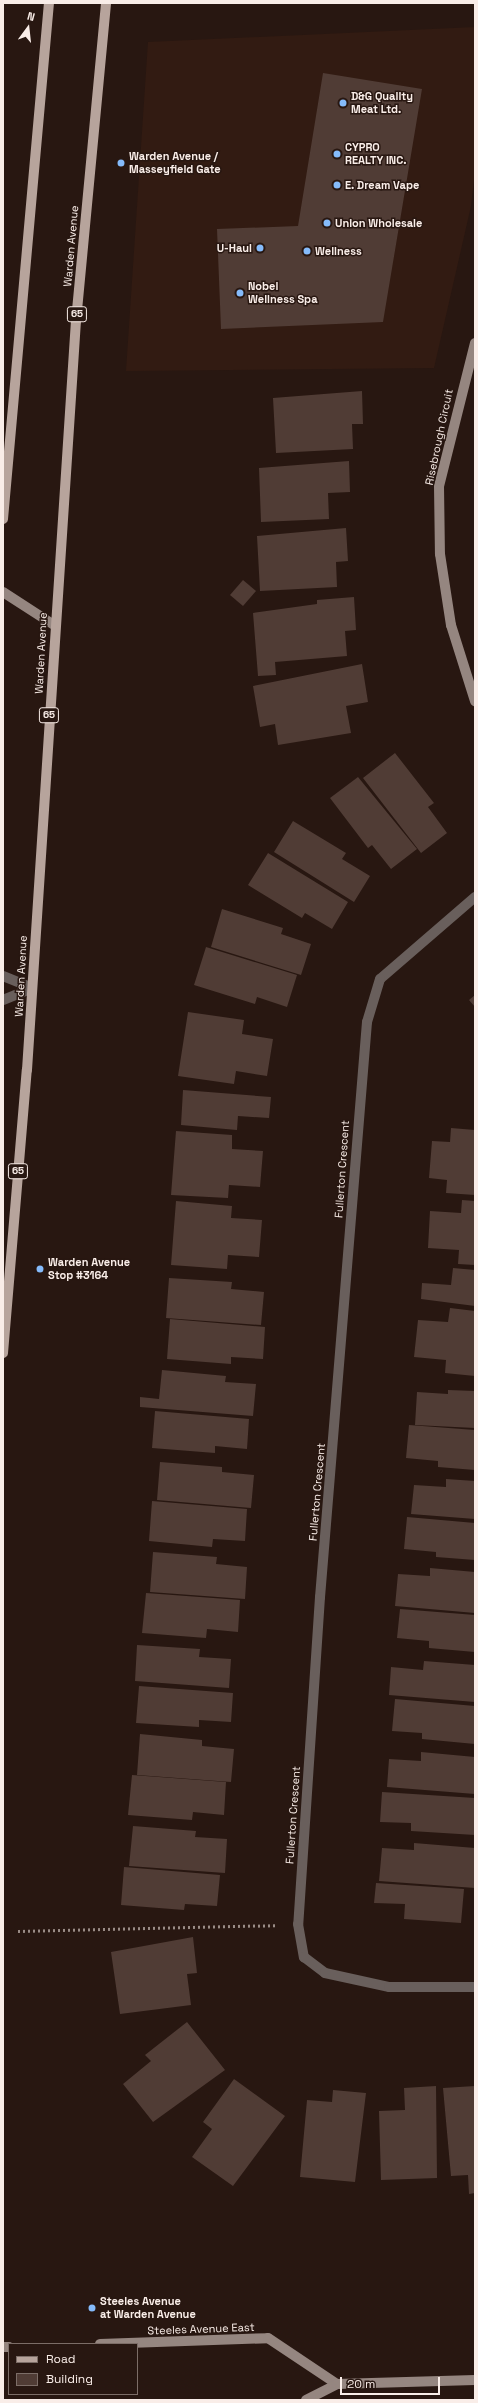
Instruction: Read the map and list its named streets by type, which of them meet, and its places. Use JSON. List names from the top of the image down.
{
  "streets": {
    "main road": [
      "Warden Avenue",
      "65",
      "Risebrough Circuit",
      "Steeles Avenue East"
    ],
    "street": ["Fullerton Crescent"]
  },
  "places": [
    "D&G Quality Meat Ltd.",
    "CYPRO REALTY INC.",
    "Warden Avenue / Masseyfield Gate",
    "E. Dream Vape",
    "Union Wholesale",
    "U-Haul",
    "Wellness",
    "Nobel Wellness Spa",
    "Warden Avenue Stop #3164",
    "Steeles Avenue at Warden Avenue"
  ],
  "legend": ["Road", "Building"],
  "scale_bar": "20 m",
  "north": "top"
}
